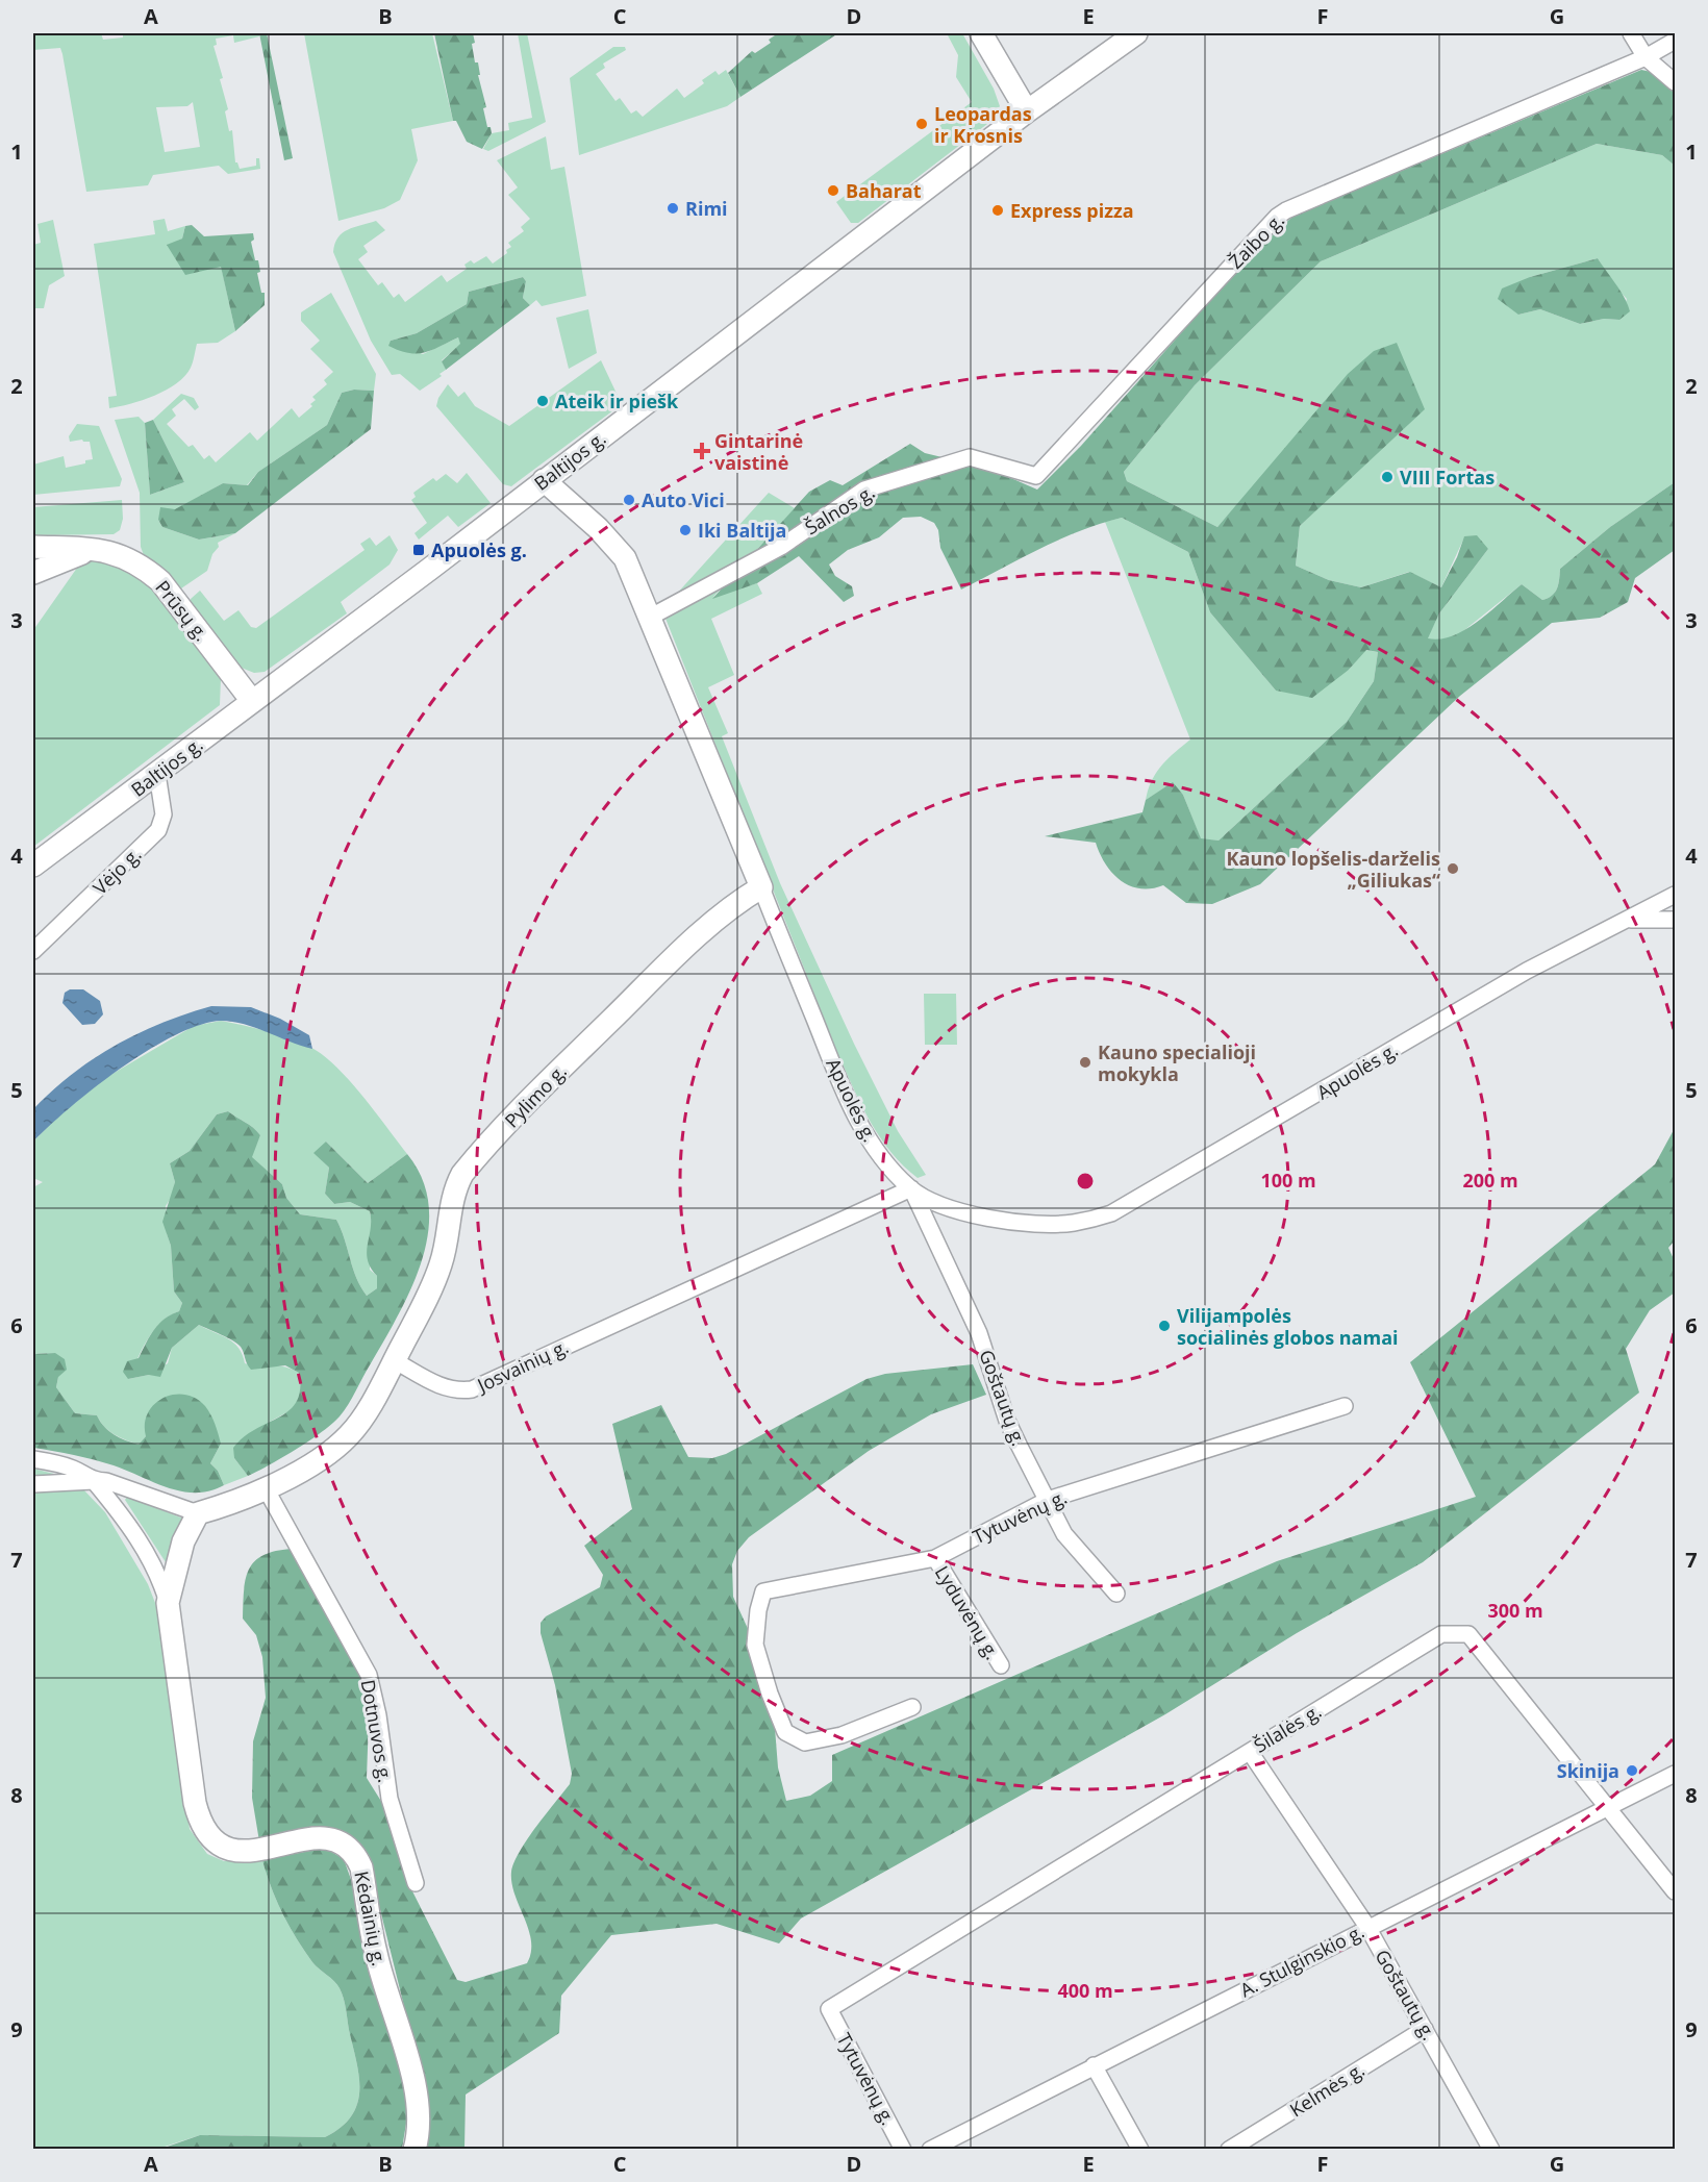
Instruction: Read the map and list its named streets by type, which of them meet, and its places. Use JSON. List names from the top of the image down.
{
  "streets": {
    "main road": [
      "Baltijos g.",
      "Prūsų g.",
      "Apuolės g.",
      "Pylimo g.",
      "Kėdainių g."
    ],
    "street": [
      "Žaibo g.",
      "Šalnos g.",
      "Vėjo g.",
      "Josvainių g.",
      "Goštautų g.",
      "Tytuvėnų g.",
      "Lyduvėnų g.",
      "Šilalės g.",
      "Dotnuvos g.",
      "A. Stulginskio g.",
      "Kelmės g."
    ]
  },
  "crossings": [
    ["Žaibo g.", "Šalnos g."],
    ["Baltijos g.", "Prūsų g."],
    ["Baltijos g.", "Vėjo g."],
    ["Baltijos g.", "Apuolės g."],
    ["Šalnos g.", "Apuolės g."],
    ["Apuolės g.", "Pylimo g."],
    ["Apuolės g.", "Josvainių g."],
    ["Apuolės g.", "Goštautų g."],
    ["Pylimo g.", "Josvainių g."],
    ["Josvainių g.", "Goštautų g."],
    ["Goštautų g.", "Tytuvėnų g."],
    ["Goštautų g.", "Šilalės g."],
    ["Goštautų g.", "A. Stulginskio g."],
    ["Goštautų g.", "Kelmės g."],
    ["Tytuvėnų g.", "Lyduvėnų g."],
    ["Tytuvėnų g.", "Šilalės g."],
    ["Šilalės g.", "A. Stulginskio g."]
  ],
  "places": {
    "other": [
      "Leopardas ir Krosnis",
      "Baharat",
      "Rimi",
      "Express pizza",
      "Ateik ir piešk",
      "VIII Fortas",
      "Auto Vici",
      "Iki Baltija",
      "Kauno lopšelis-darželis „Giliukas“",
      "Kauno specialioji mokykla",
      "Vilijampolės socialinės globos namai",
      "Skinija"
    ],
    "health": ["Gintarinė vaistinė"],
    "transit": ["Apuolės g."]
  },
  "grid": {
    "columns": [
      "A",
      "B",
      "C",
      "D",
      "E",
      "F",
      "G"
    ],
    "rows": [
      "1",
      "2",
      "3",
      "4",
      "5",
      "6",
      "7",
      "8",
      "9"
    ]
  },
  "rings": [
    "100 m",
    "200 m",
    "300 m",
    "400 m"
  ]
}
